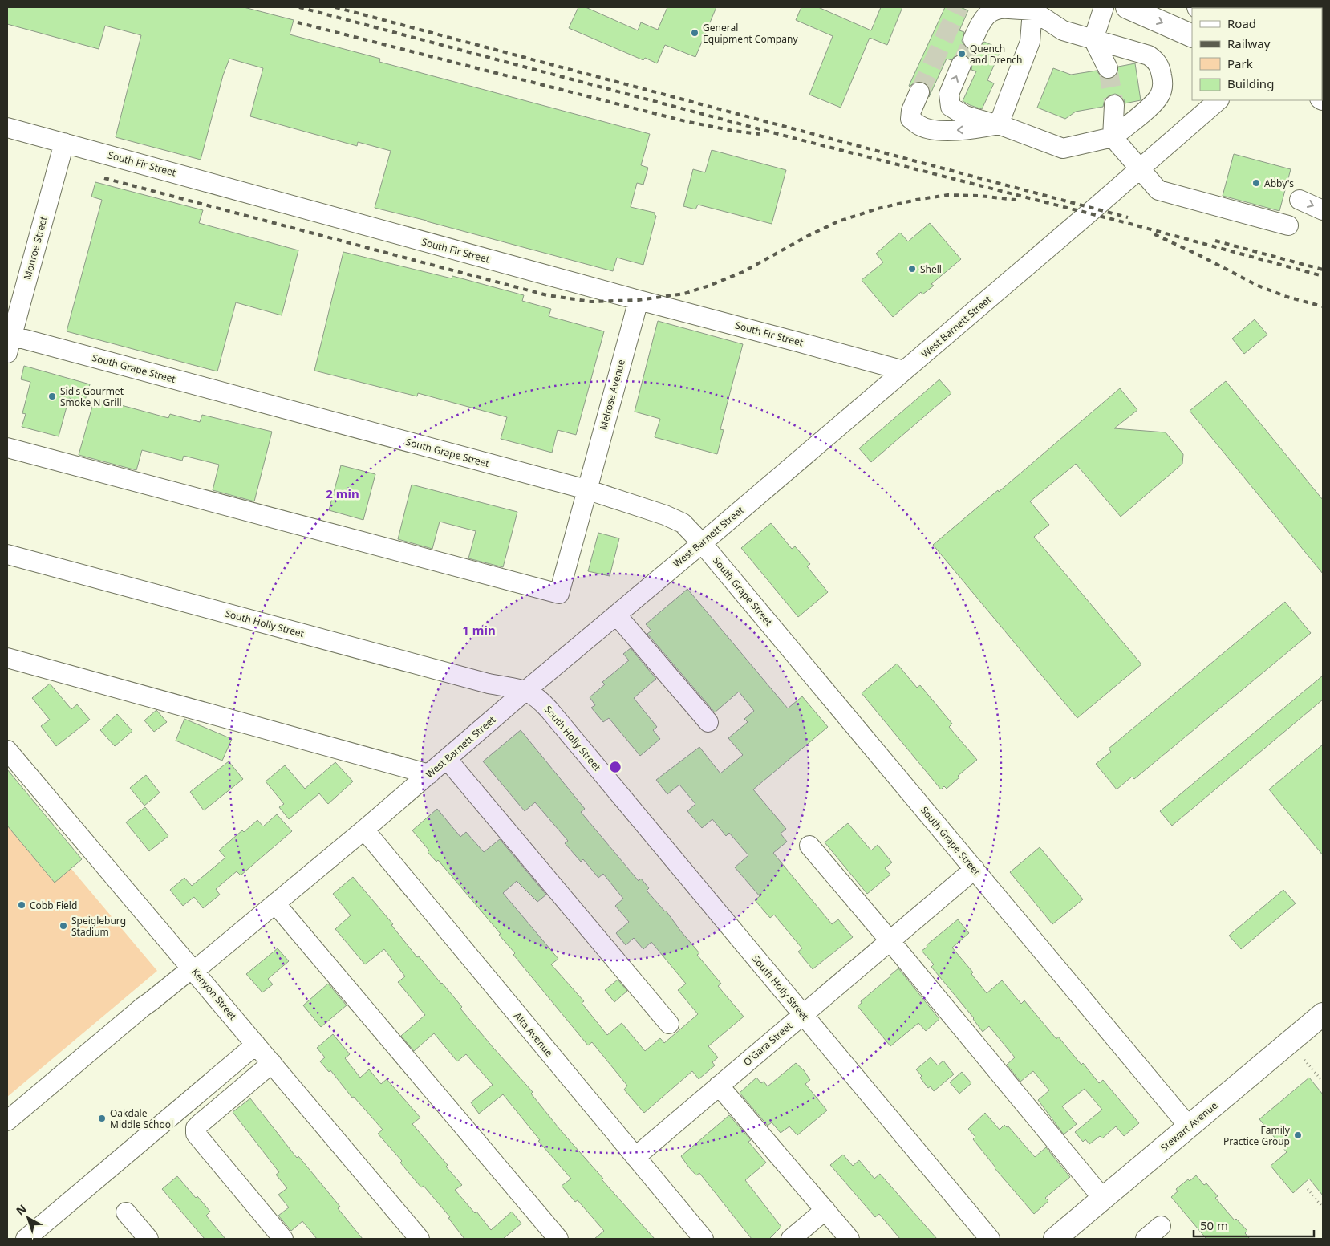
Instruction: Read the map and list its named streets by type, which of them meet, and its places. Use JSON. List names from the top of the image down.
{
  "streets": {
    "main road": ["Stewart Avenue"],
    "street": [
      "South Fir Street",
      "Monroe Street",
      "West Barnett Street",
      "South Grape Street",
      "Melrose Avenue",
      "South Holly Street",
      "Kenyon Street",
      "Alta Avenue",
      "O'Gara Street"
    ]
  },
  "crossings": [
    ["South Fir Street", "Monroe Street"],
    ["South Fir Street", "West Barnett Street"],
    ["South Fir Street", "Melrose Avenue"],
    ["Monroe Street", "South Grape Street"],
    ["West Barnett Street", "South Grape Street"],
    ["West Barnett Street", "South Holly Street"],
    ["West Barnett Street", "Kenyon Street"],
    ["West Barnett Street", "Alta Avenue"],
    ["South Grape Street", "Melrose Avenue"],
    ["South Grape Street", "O'Gara Street"],
    ["South Grape Street", "Stewart Avenue"],
    ["South Holly Street", "O'Gara Street"],
    ["Alta Avenue", "O'Gara Street"]
  ],
  "places": [
    "General Equipment Company",
    "Quench and Drench",
    "Abby's",
    "Shell",
    "Sid's Gourmet Smoke N Grill",
    "Cobb Field",
    "Speigleburg Stadium",
    "Oakdale Middle School",
    "Family Practice Group"
  ],
  "legend": [
    "Road",
    "Railway",
    "Park",
    "Building"
  ],
  "scale_bar": "50 m",
  "north": "top left",
  "rings": ["2 min", "1 min"]
}
